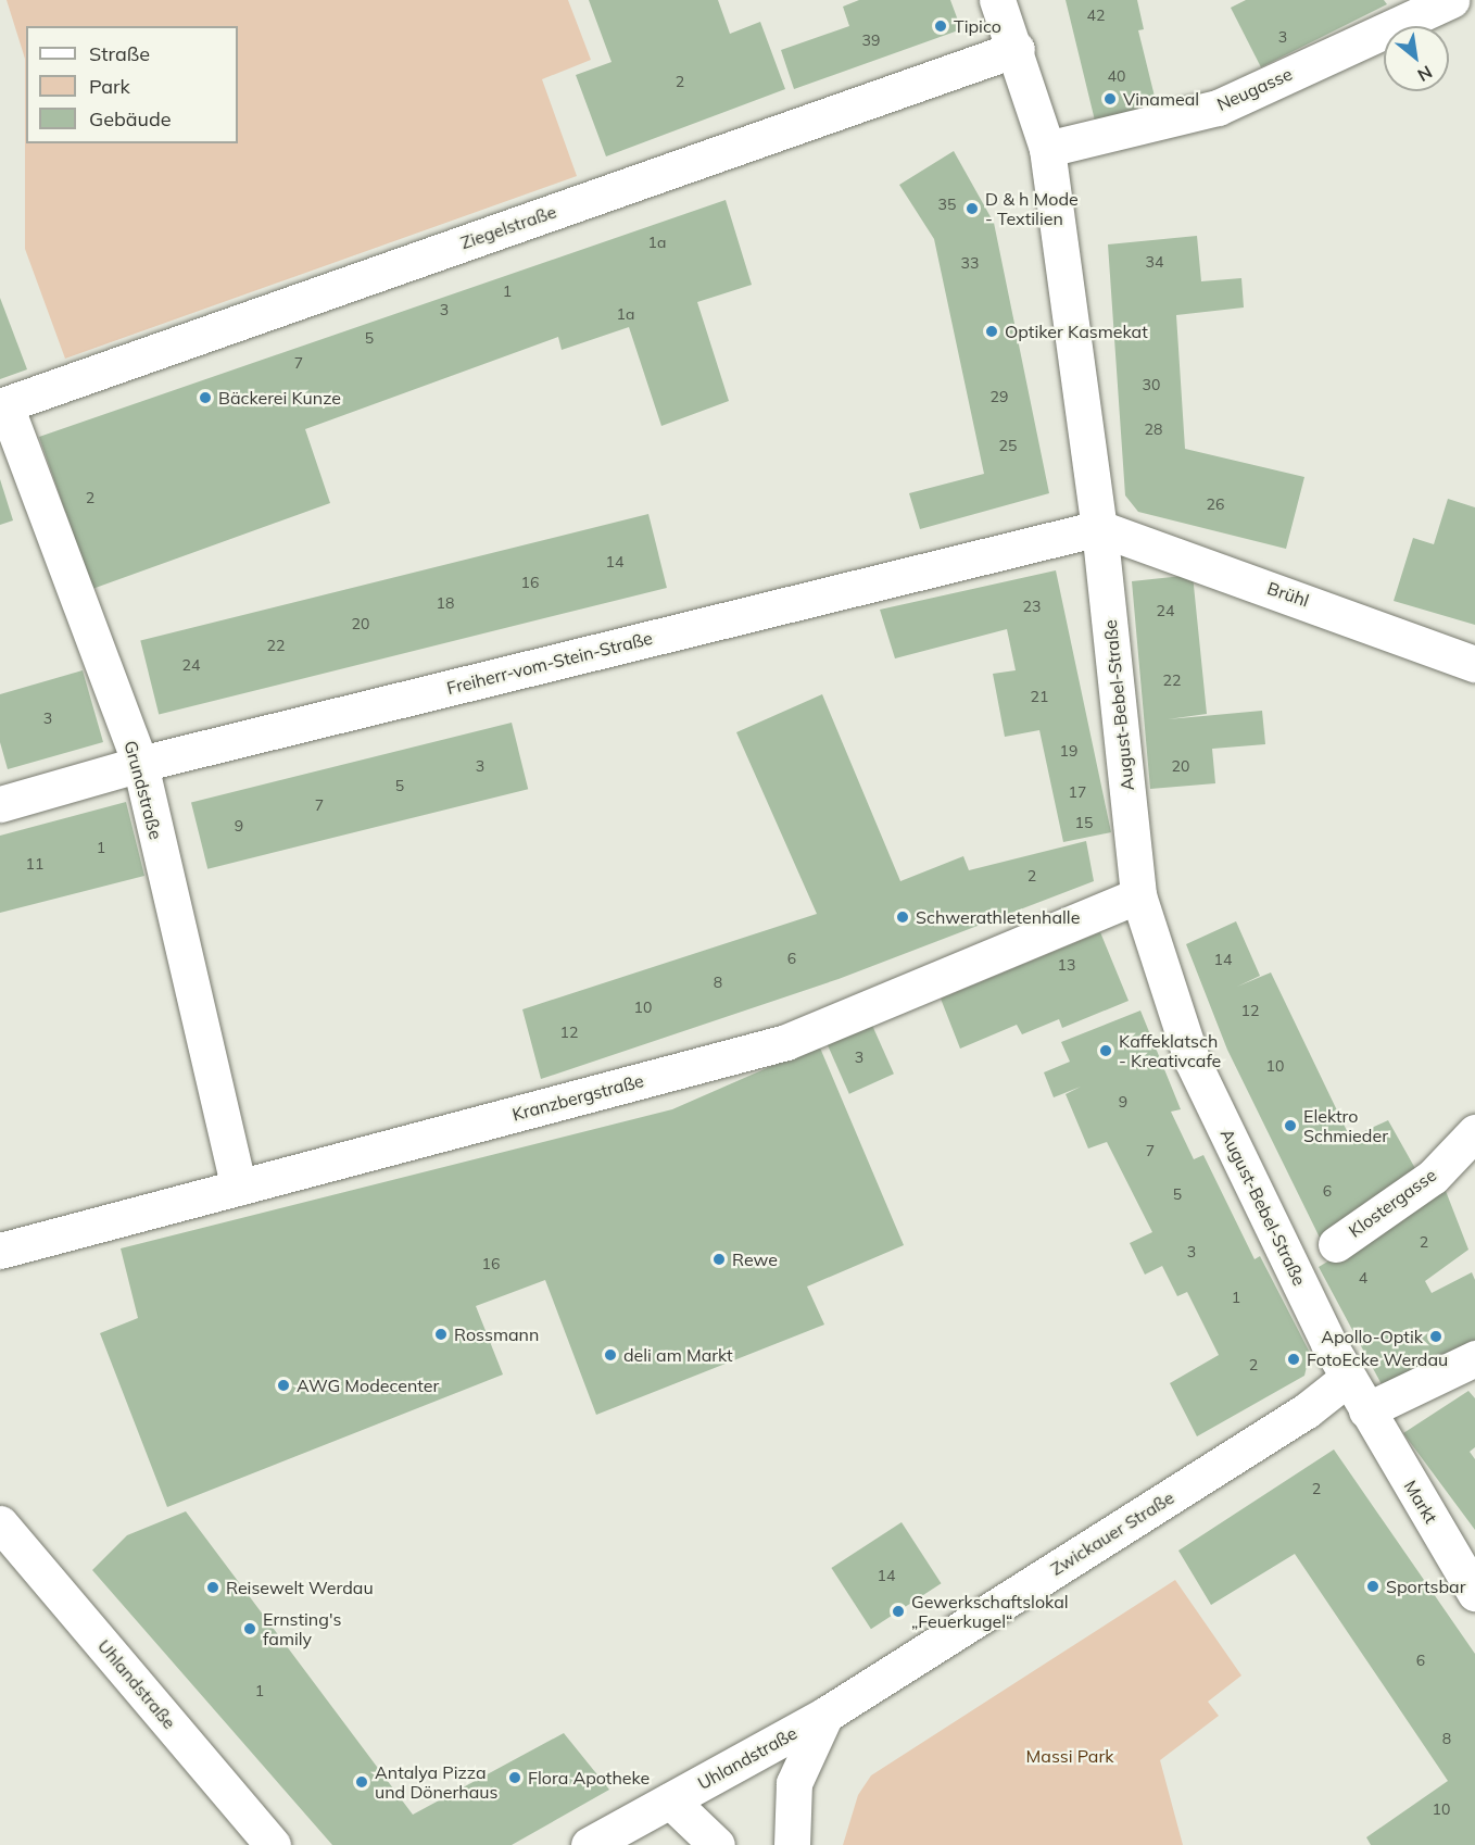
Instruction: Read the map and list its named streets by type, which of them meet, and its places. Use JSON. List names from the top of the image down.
{
  "streets": {
    "street": [
      "Neugasse",
      "Ziegelstraße",
      "Brühl",
      "Freiherr-vom-Stein-Straße",
      "August-Bebel-Straße",
      "Grundstraße",
      "Kranzbergstraße",
      "Klostergasse",
      "Markt",
      "Zwickauer Straße",
      "Uhlandstraße"
    ]
  },
  "crossings": [
    ["Neugasse", "August-Bebel-Straße"],
    ["Ziegelstraße", "August-Bebel-Straße"],
    ["Ziegelstraße", "Grundstraße"],
    ["Brühl", "Freiherr-vom-Stein-Straße"],
    ["Brühl", "August-Bebel-Straße"],
    ["Freiherr-vom-Stein-Straße", "August-Bebel-Straße"],
    ["Freiherr-vom-Stein-Straße", "Grundstraße"],
    ["August-Bebel-Straße", "Kranzbergstraße"],
    ["August-Bebel-Straße", "Markt"],
    ["August-Bebel-Straße", "Zwickauer Straße"],
    ["Grundstraße", "Kranzbergstraße"],
    ["Zwickauer Straße", "Uhlandstraße"]
  ],
  "parks": ["Massi Park"],
  "places": [
    "Tipico",
    "Vinameal",
    "D & h Mode - Textilien",
    "Optiker Kasmekat",
    "Bäckerei Kunze",
    "Schwerathletenhalle",
    "Kaffeklatsch - Kreativcafe",
    "Elektro Schmieder",
    "Rewe",
    "Rossmann",
    "Apollo-Optik",
    "deli am Markt",
    "FotoEcke Werdau",
    "AWG Modecenter",
    "Sportsbar",
    "Reisewelt Werdau",
    "Gewerkschaftslokal „Feuerkugel“",
    "Ernsting's family",
    "Flora Apotheke",
    "Antalya Pizza und Dönerhaus"
  ],
  "house_numbers": [
    "42",
    "3",
    "39",
    "40",
    "2",
    "35",
    "1a",
    "34",
    "33",
    "1",
    "3",
    "1a",
    "5",
    "7",
    "30",
    "29",
    "28",
    "25",
    "2",
    "26",
    "14",
    "16",
    "18",
    "23",
    "24",
    "20",
    "22",
    "24",
    "22",
    "21",
    "3",
    "19",
    "3",
    "20",
    "5",
    "17",
    "7",
    "15",
    "9",
    "1",
    "11",
    "2",
    "6",
    "14",
    "13",
    "8",
    "10",
    "12",
    "12",
    "3",
    "10",
    "9",
    "7",
    "6",
    "5",
    "2",
    "3",
    "16",
    "4",
    "1",
    "2",
    "2",
    "14",
    "6",
    "1",
    "8",
    "10"
  ],
  "legend": ["Straße", "Park", "Gebäude"],
  "north": "bottom right"
}
